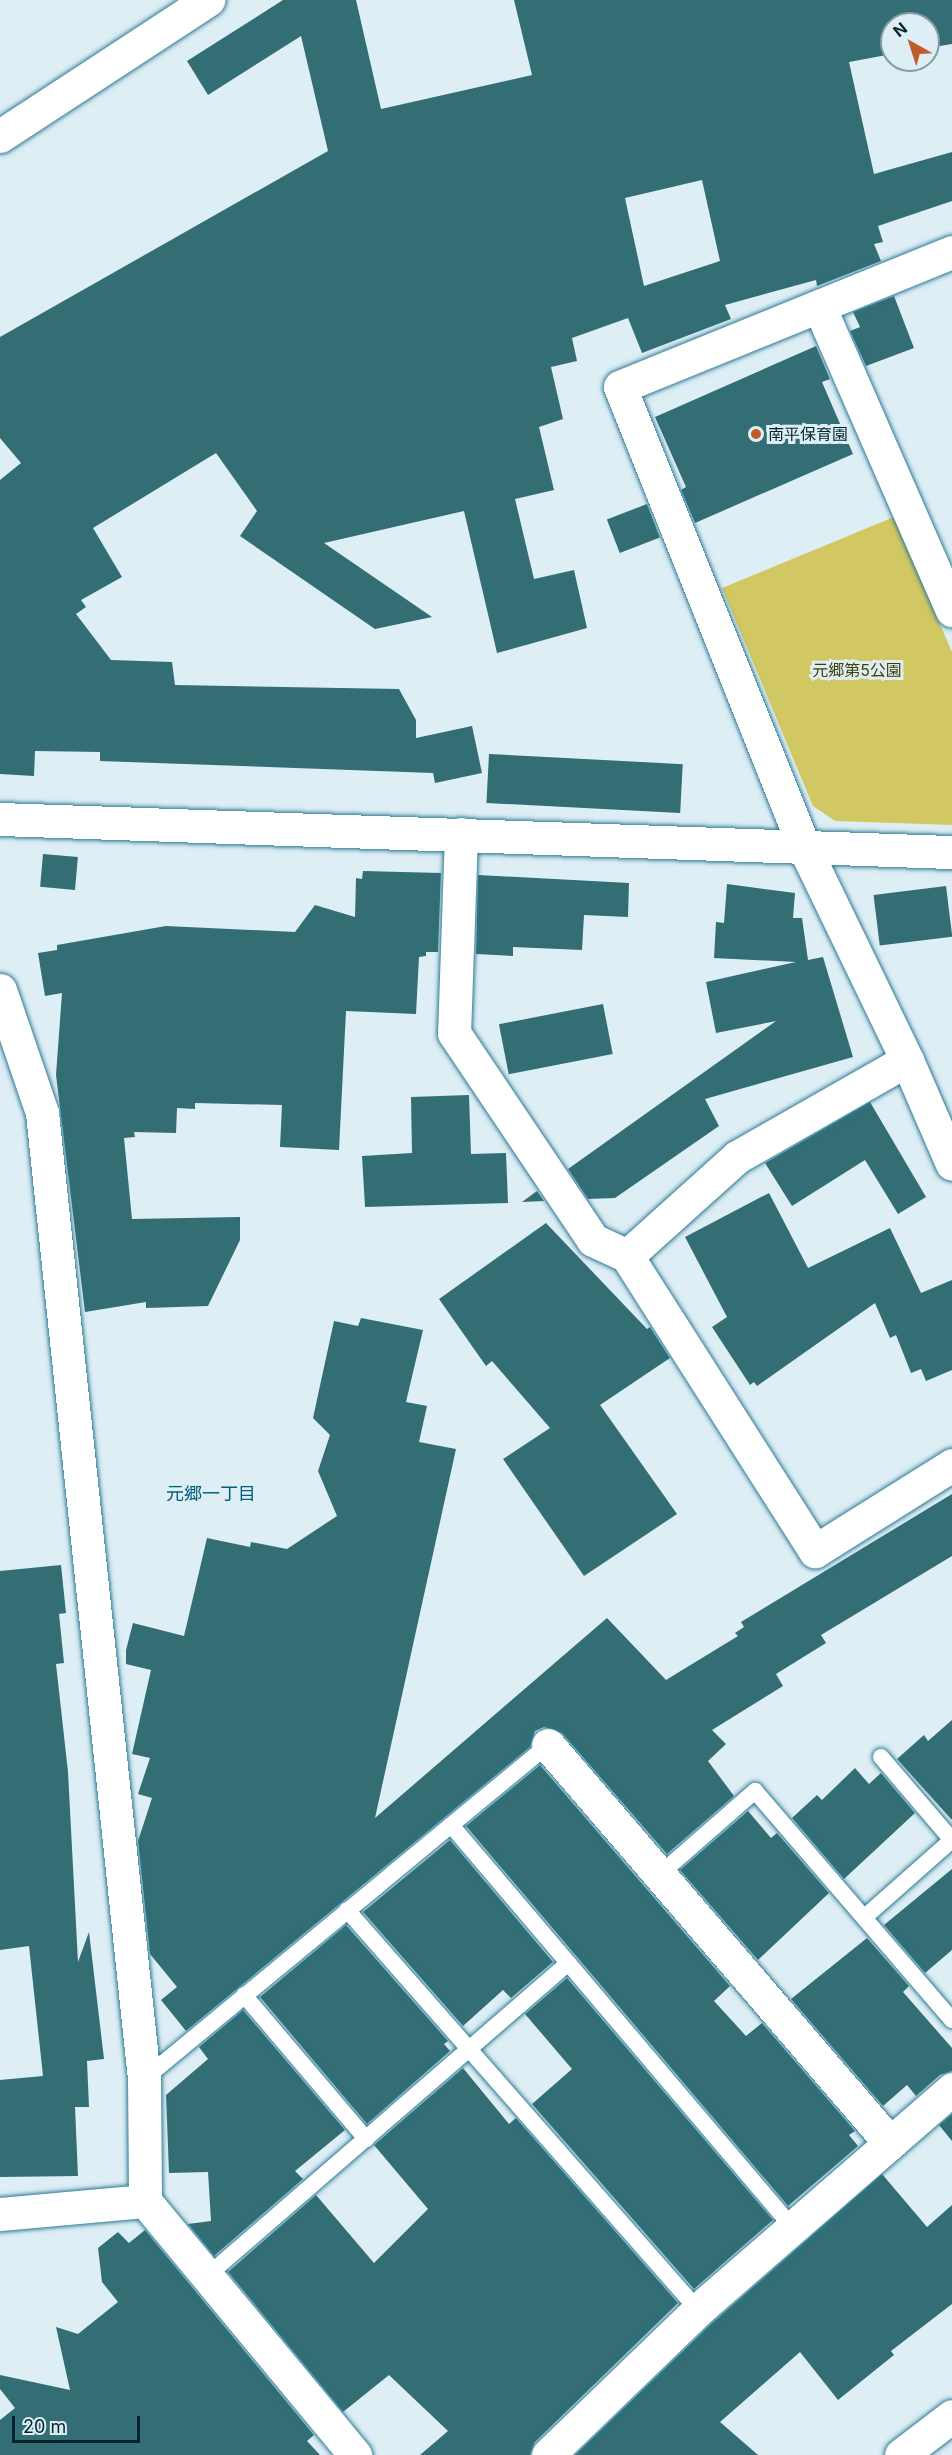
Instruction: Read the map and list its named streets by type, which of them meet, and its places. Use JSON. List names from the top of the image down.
{
  "districts": ["元郷一丁目"],
  "parks": ["元郷第5公園"],
  "places": ["南平保育園"],
  "scale_bar": "20 m",
  "north": "top left"
}
